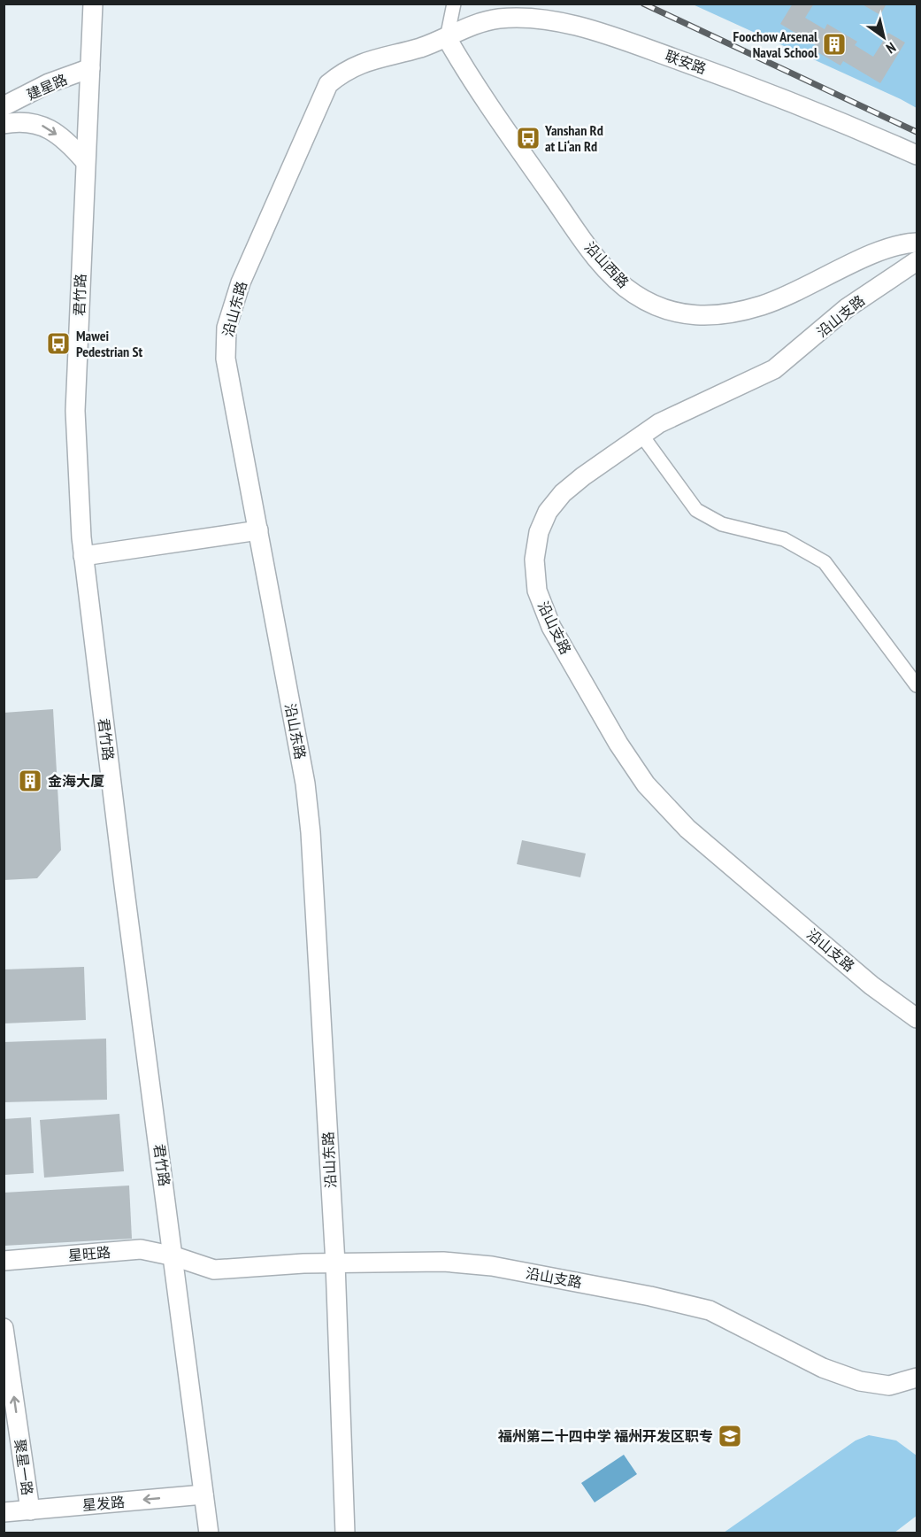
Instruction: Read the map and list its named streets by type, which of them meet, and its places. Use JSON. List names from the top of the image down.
{
  "streets": {
    "street": [
      "联安路",
      "建星路",
      "沿山西路",
      "君竹路",
      "沿山东路",
      "沿山支路",
      "星旺路",
      "聚星一路",
      "星发路"
    ]
  },
  "crossings": [
    ["联安路", "沿山西路"],
    ["联安路", "沿山东路"],
    ["建星路", "君竹路"],
    ["沿山西路", "沿山东路"],
    ["君竹路", "沿山支路"],
    ["君竹路", "星旺路"],
    ["君竹路", "星发路"],
    ["沿山东路", "沿山支路"],
    ["沿山支路", "星旺路"],
    ["聚星一路", "星发路"]
  ],
  "one_way": ["聚星一路", "星发路"],
  "places": {
    "building": ["Foochow Arsenal Naval School", "金海大厦"],
    "bus stop": ["Yanshan Rd at Li‘an Rd", "Mawei Pedestrian St"],
    "school or university": ["福州第二十四中学 福州开发区职专"]
  },
  "north": "bottom right"
}
